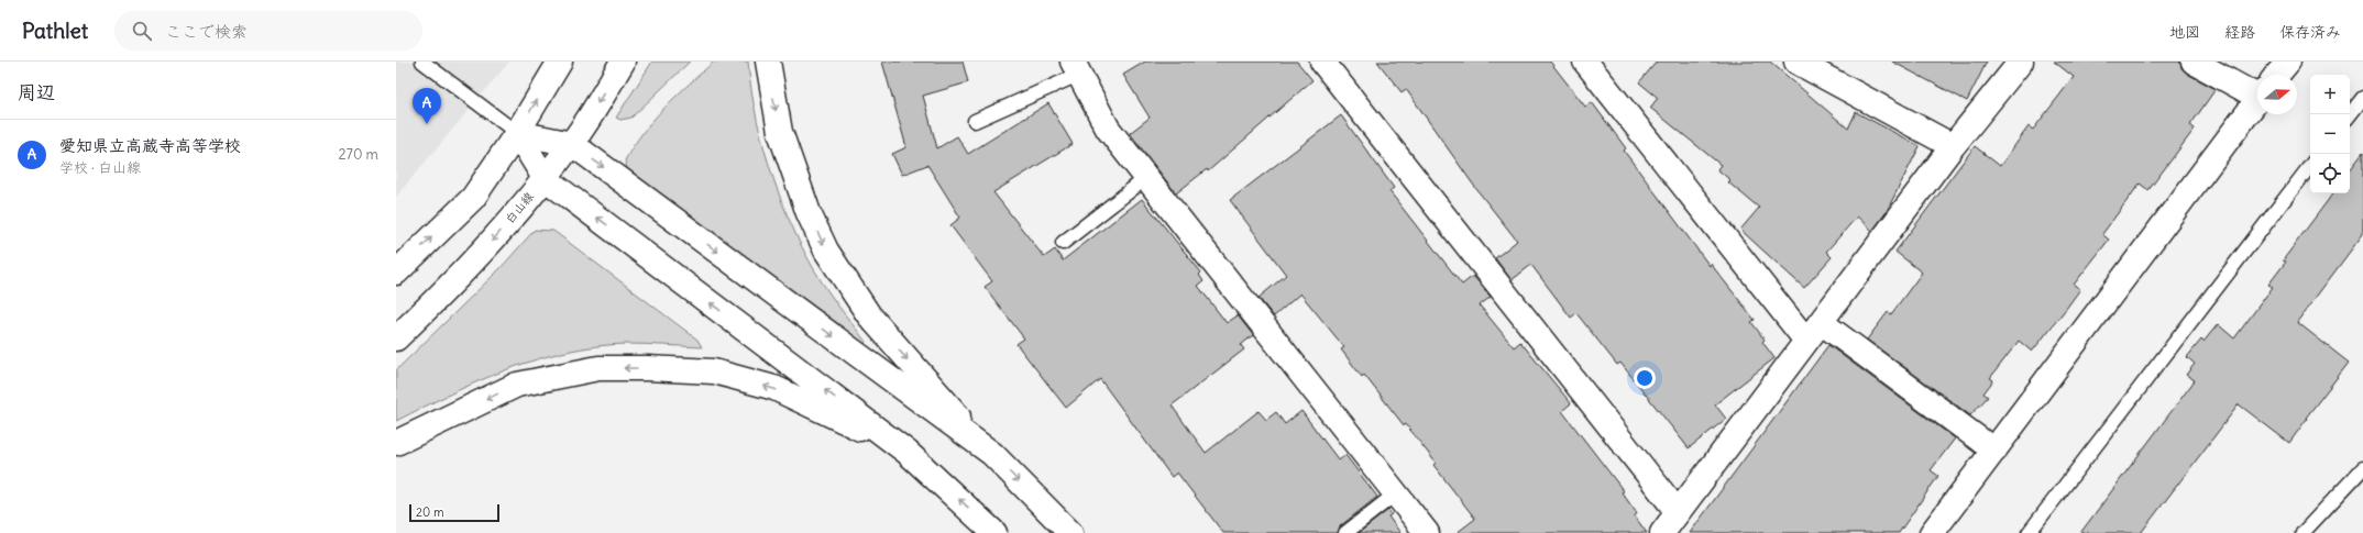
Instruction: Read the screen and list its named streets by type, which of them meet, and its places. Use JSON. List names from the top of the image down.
{
  "streets": {
    "street": ["白山線"]
  },
  "scale_bar": "20 m",
  "north": "right",
  "page": {
    "header": "Pathlet",
    "search": "ここで検索",
    "nav": ["地図", "経路", "保存済み"],
    "heading": "周辺",
    "map_buttons": ["+", "−"],
    "pins": "A",
    "list": [
      {
        "mark": "A",
        "name": "愛知県立高蔵寺高等学校",
        "note": "学校 · 白山線",
        "value": "270 m"
      }
    ],
    "scale": "20 m"
  }
}
